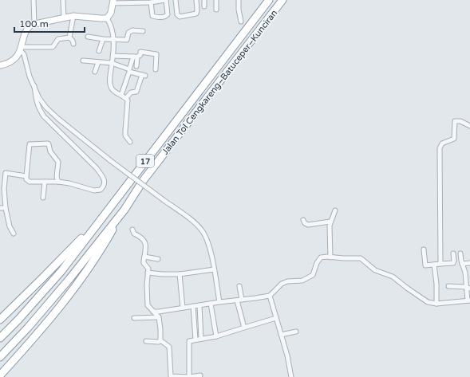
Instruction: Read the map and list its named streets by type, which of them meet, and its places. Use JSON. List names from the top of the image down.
{
  "streets": {
    "highway": ["Jalan Tol Cengkareng–Batuceper–Kunciran", "17"]
  },
  "scale_bar": "100 m"
}
